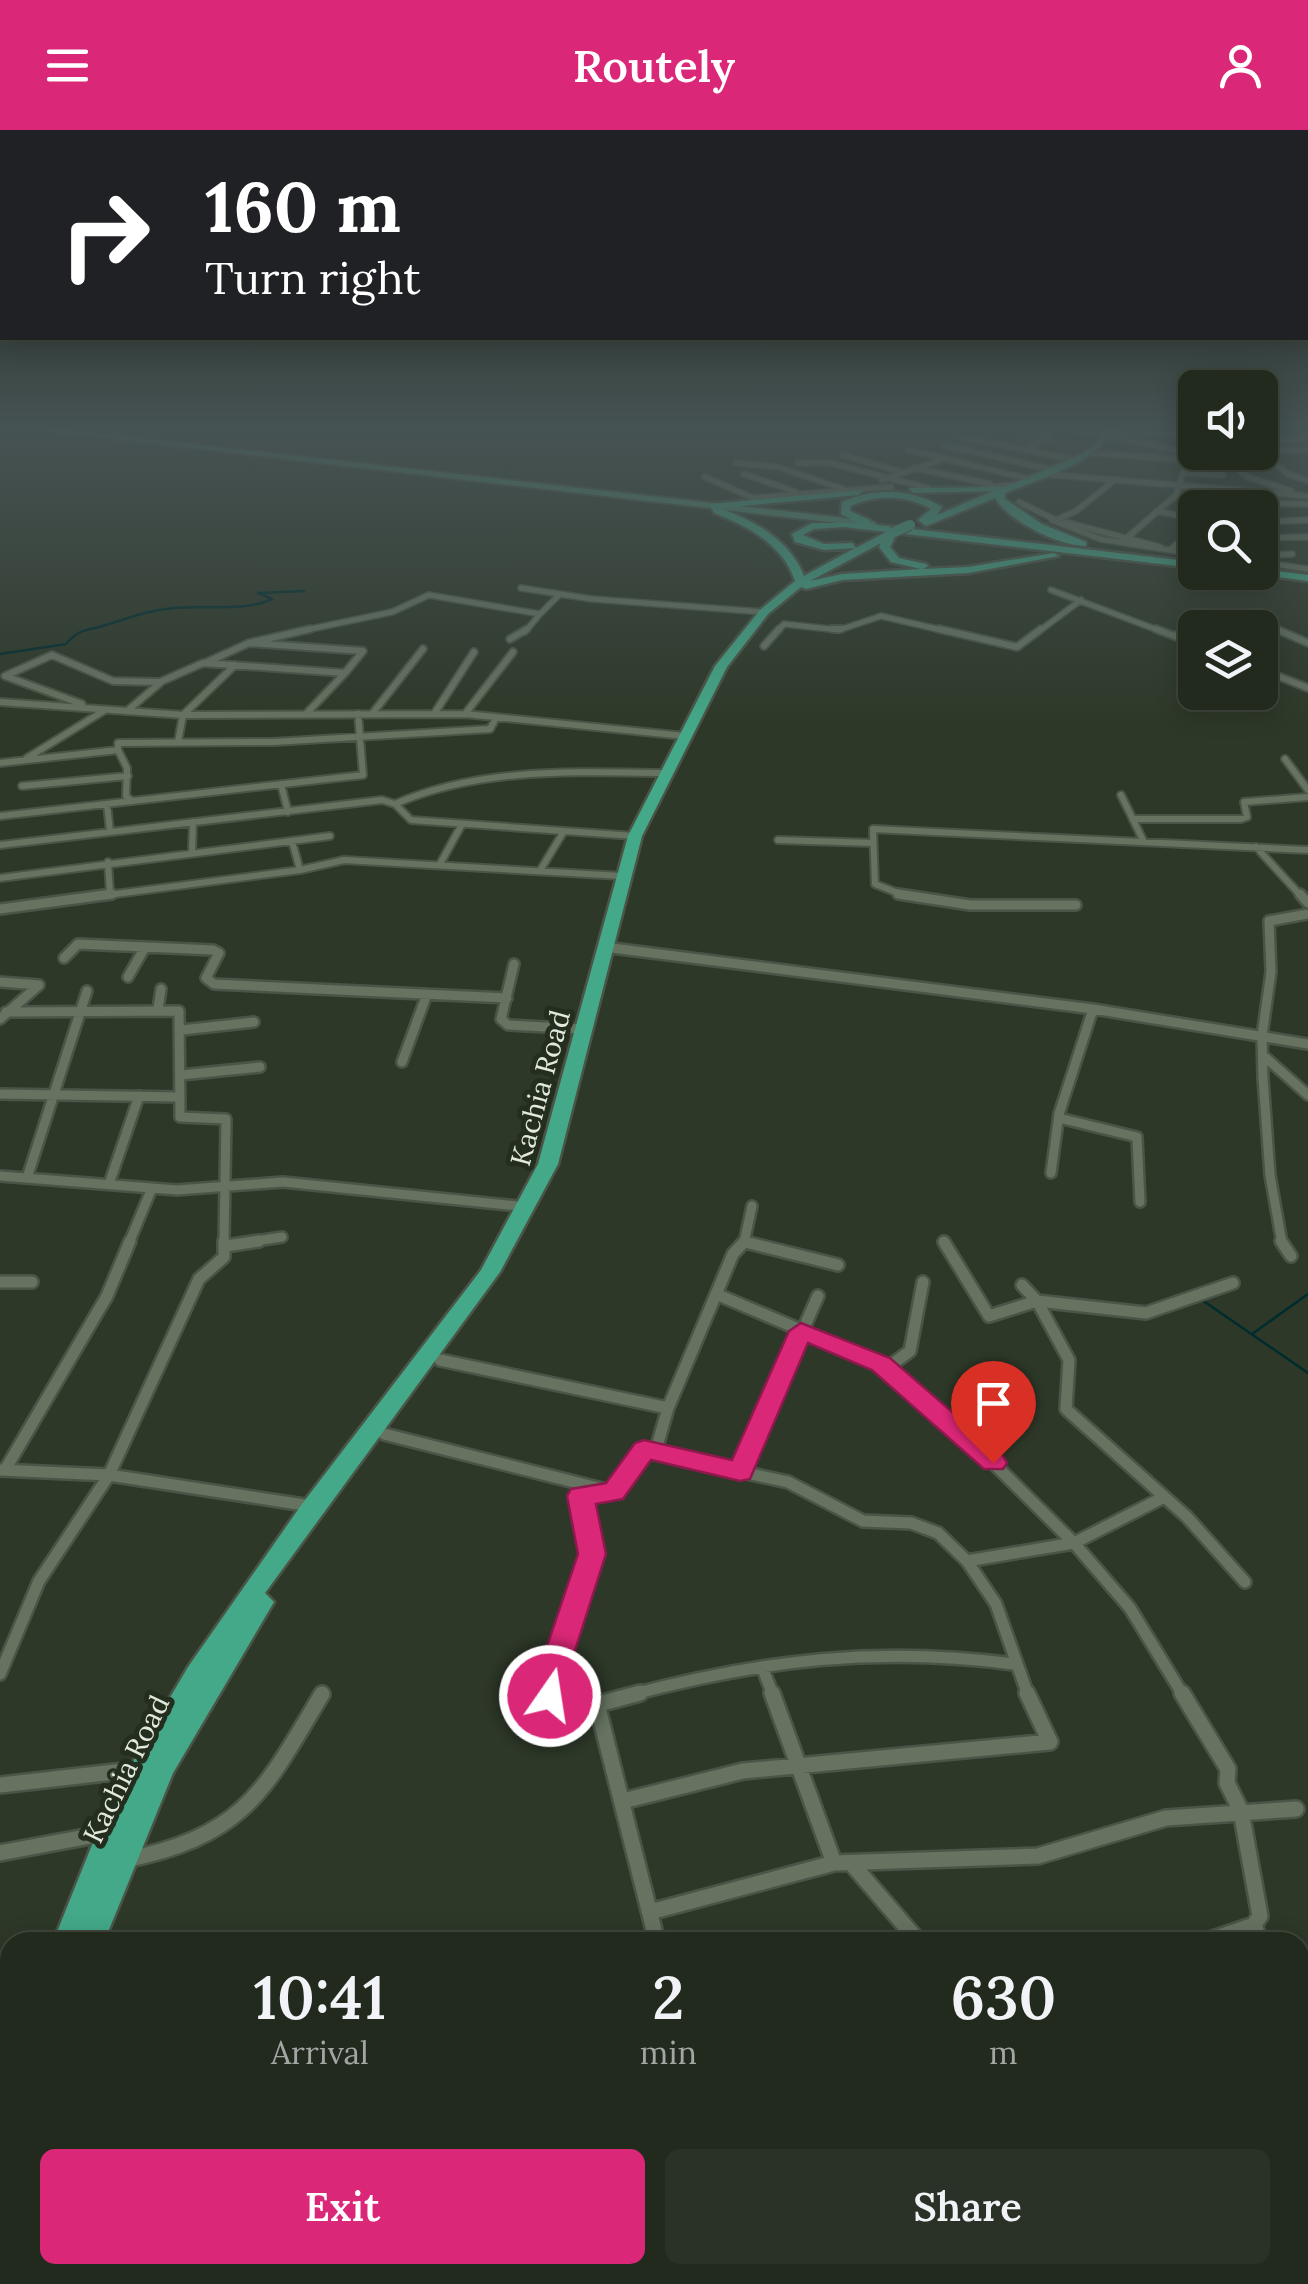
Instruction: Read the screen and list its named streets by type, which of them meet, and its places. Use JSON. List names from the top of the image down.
{
  "streets": {
    "highway": ["Kachia Road"]
  },
  "page": {
    "header": "Routely",
    "turn": ["160 m", "Turn right"],
    "eta": [
      "10:41",
      "Arrival",
      "2",
      "min",
      "630",
      "m"
    ],
    "buttons": ["Exit", "Share"]
  }
}
